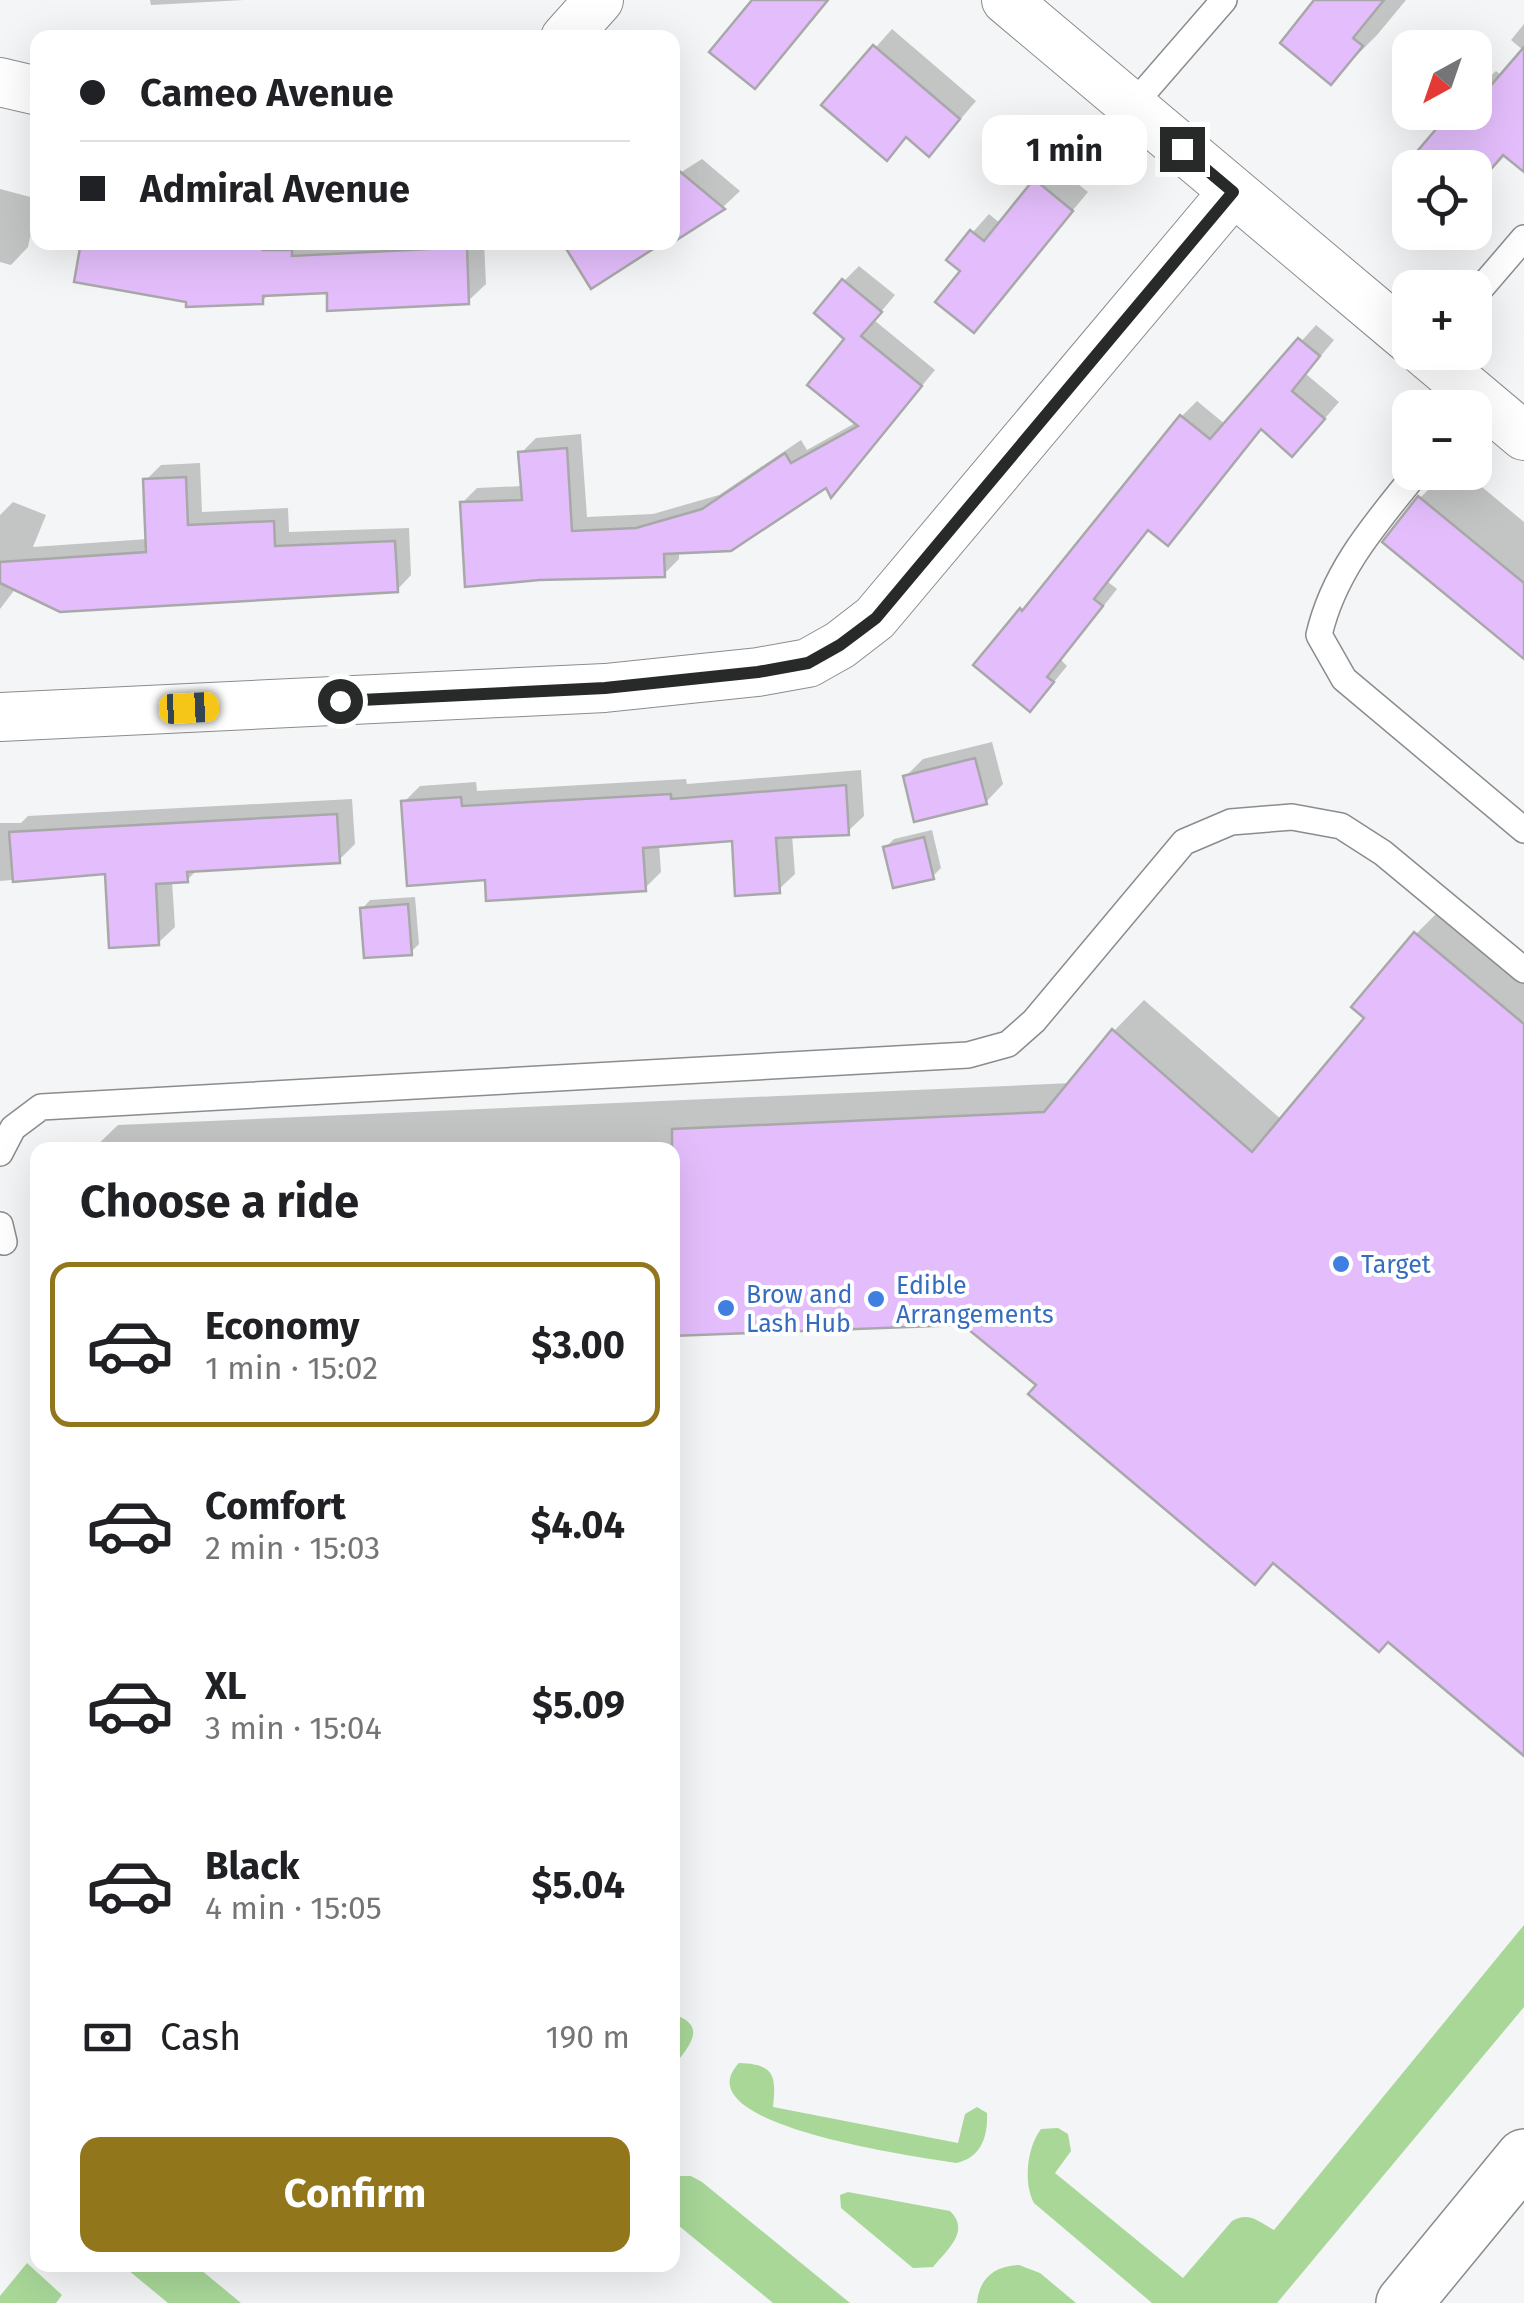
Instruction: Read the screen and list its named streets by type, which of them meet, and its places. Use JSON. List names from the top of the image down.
{
  "places": ["Target", "Edible Arrangements", "Brow and Lash Hub"],
  "north": "bottom left",
  "page": {
    "map_buttons": ["+", "−"],
    "banner": ["Cameo Avenue", "Admiral Avenue"],
    "bubble": "1 min",
    "heading": "Choose a ride",
    "list": [
      {
        "name": "Economy",
        "note": "1 min · 15:02",
        "value": "$3.00"
      },
      {
        "name": "Comfort",
        "note": "2 min · 15:03",
        "value": "$4.04"
      },
      {
        "name": "XL",
        "note": "3 min · 15:04",
        "value": "$5.09"
      },
      {
        "name": "Black",
        "note": "4 min · 15:05",
        "value": "$5.04"
      }
    ],
    "pay": ["Cash", "190 m"],
    "buttons": "Confirm"
  }
}
